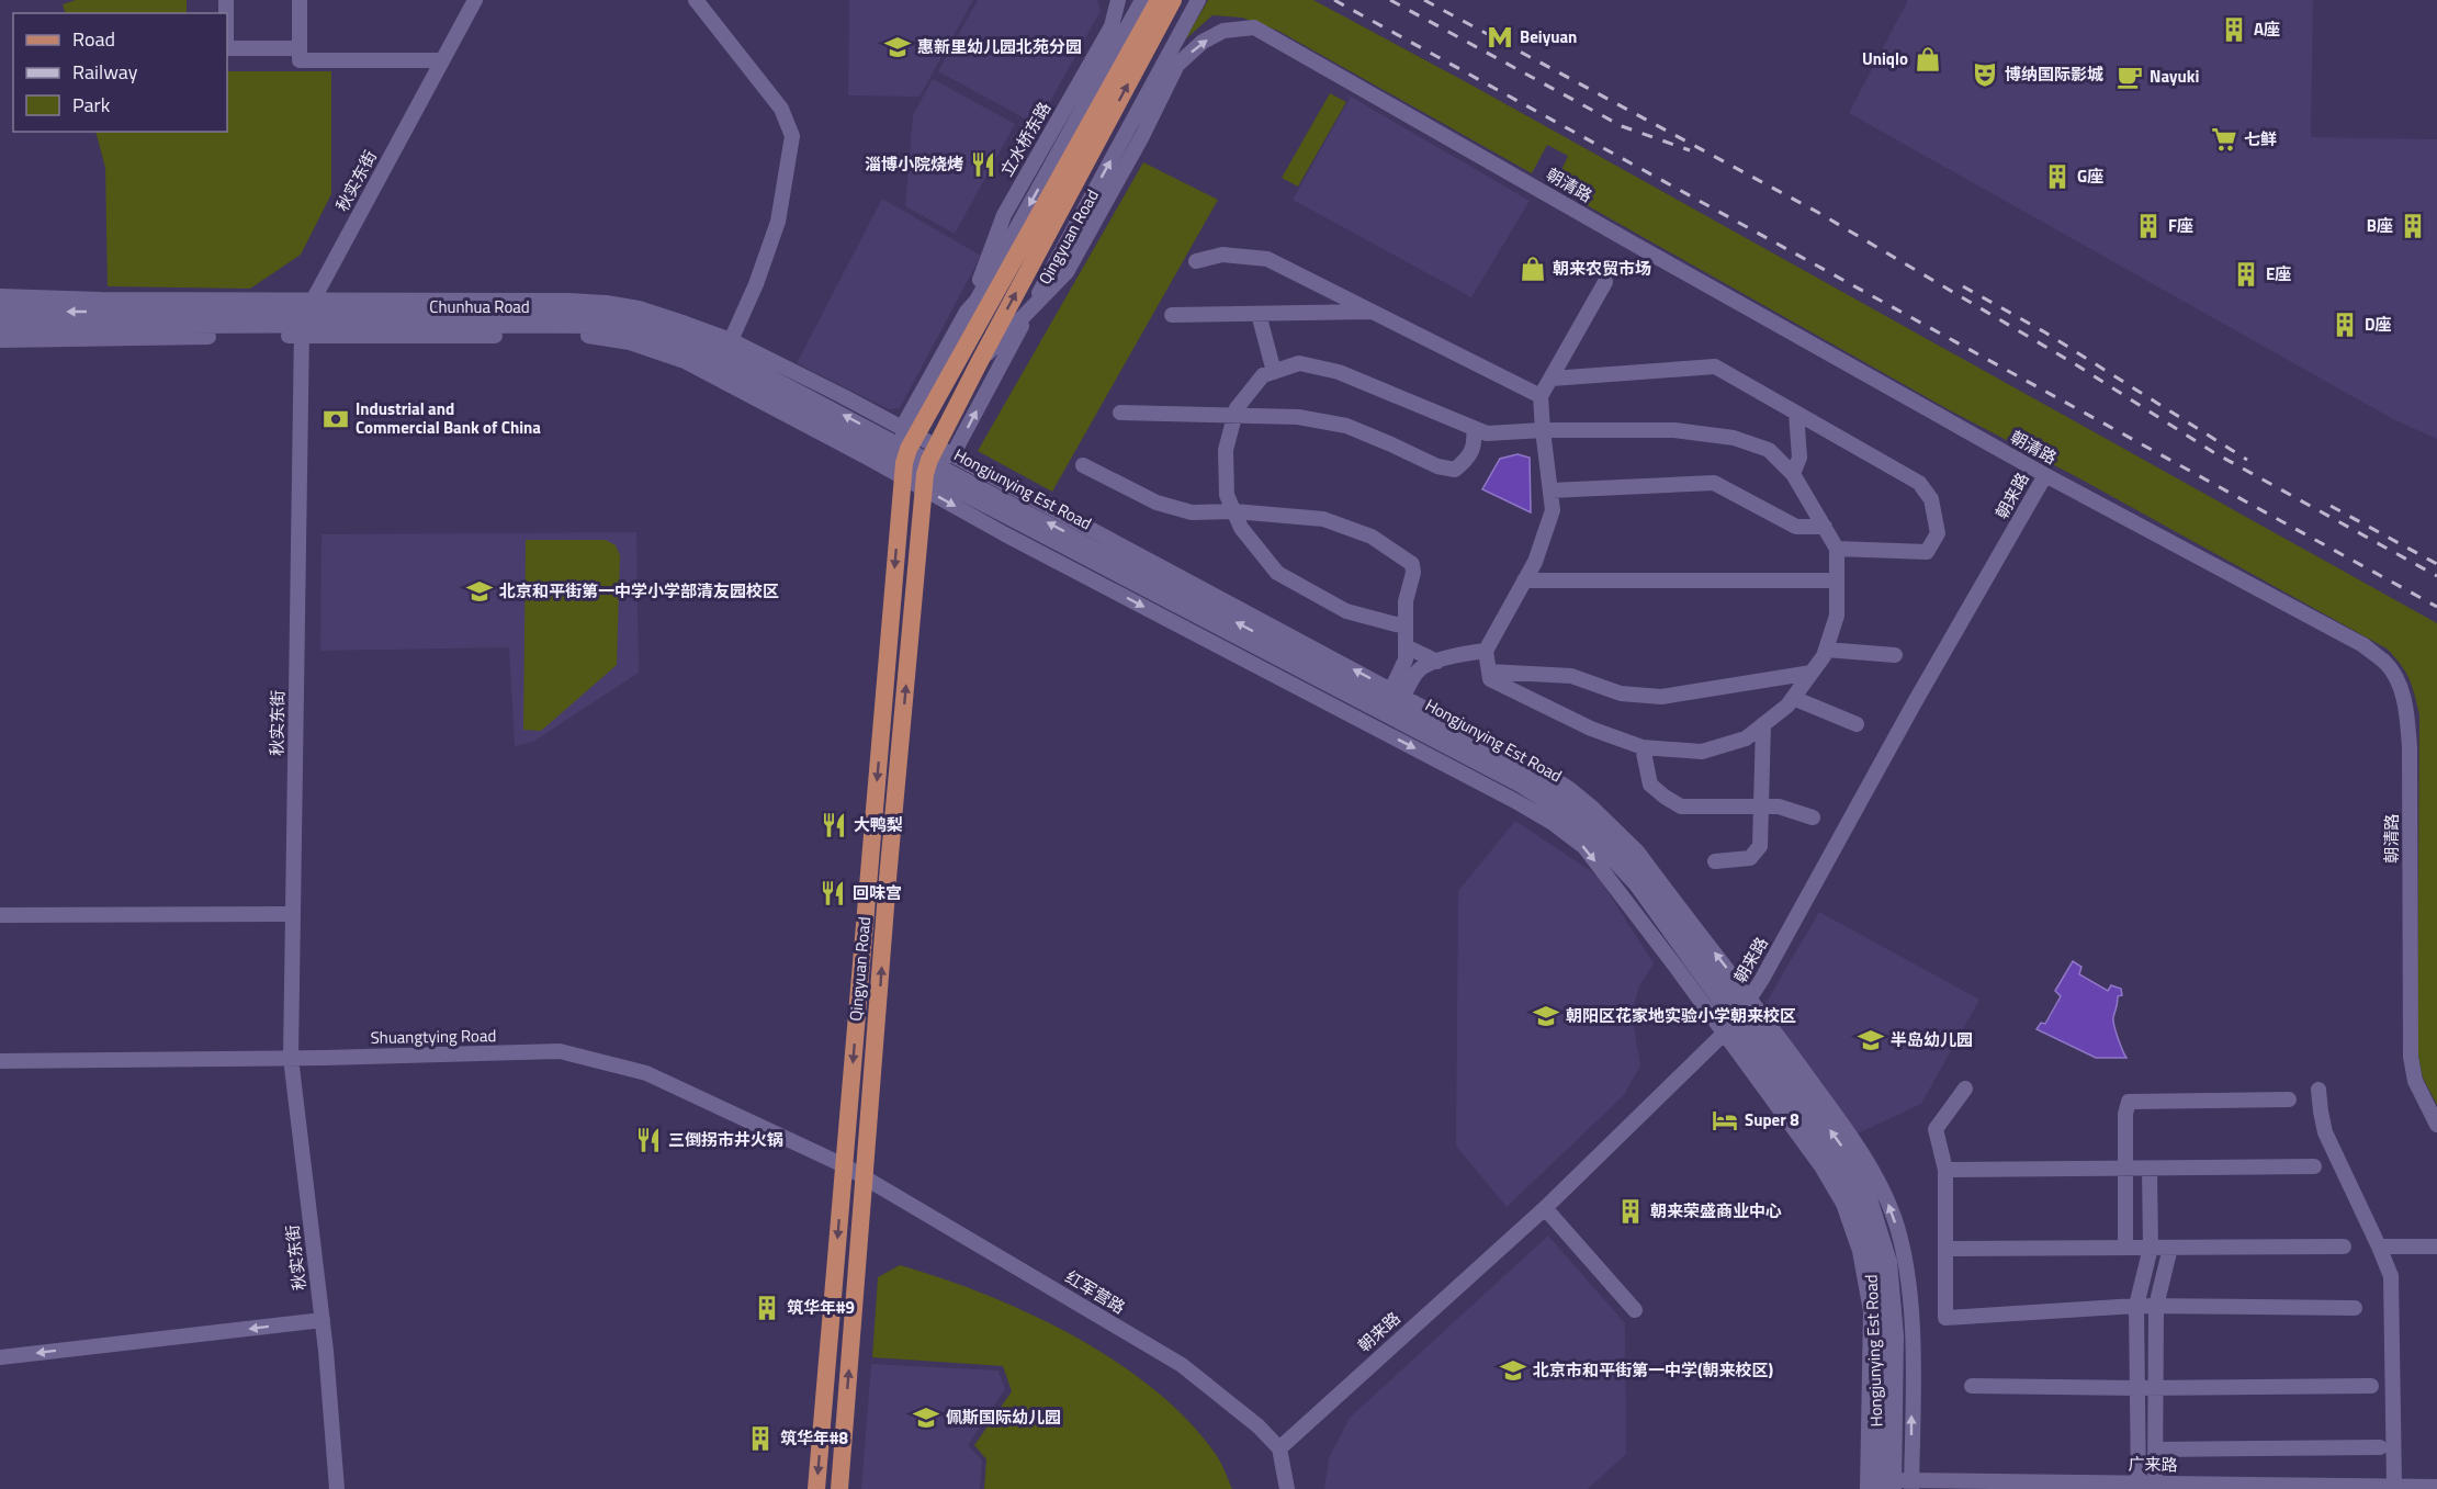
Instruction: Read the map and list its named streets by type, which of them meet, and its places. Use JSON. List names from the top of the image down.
{
  "streets": {
    "main road": ["Qingyuan Road"],
    "street": [
      "立水桥东路",
      "秋实东街",
      "朝清路",
      "Chunhua Road",
      "Hongjunying Est Road",
      "朝来路",
      "Shuangtying Road",
      "红军营路",
      "广来路"
    ]
  },
  "crossings": [
    ["立水桥东路", "Qingyuan Road"],
    ["秋实东街", "Chunhua Road"],
    ["秋实东街", "Shuangtying Road"],
    ["朝清路", "Qingyuan Road"],
    ["朝清路", "朝来路"],
    ["Qingyuan Road", "Chunhua Road"],
    ["Qingyuan Road", "Hongjunying Est Road"],
    ["Qingyuan Road", "Shuangtying Road"],
    ["Qingyuan Road", "红军营路"],
    ["Chunhua Road", "Hongjunying Est Road"],
    ["Hongjunying Est Road", "朝来路"],
    ["Hongjunying Est Road", "广来路"],
    ["朝来路", "红军营路"],
    ["Shuangtying Road", "红军营路"]
  ],
  "places": {
    "building": [
      "A座",
      "G座",
      "F座",
      "B座",
      "E座",
      "D座",
      "朝来荣盛商业中心",
      "筑华年#9",
      "筑华年#8"
    ],
    "metro station": ["Beiyuan"],
    "school or university": [
      "惠新里幼儿园北苑分园",
      "北京和平街第一中学小学部清友园校区",
      "朝阳区花家地实验小学朝来校区",
      "半岛幼儿园",
      "北京市和平街第一中学(朝来校区)",
      "佩斯国际幼儿园"
    ],
    "shop": ["Uniqlo", "朝来农贸市场"],
    "theatre": ["博纳国际影城"],
    "cafe": ["Nayuki"],
    "supermarket": ["七鲜"],
    "restaurant": [
      "淄博小院烧烤",
      "大鸭梨",
      "回味宫",
      "三倒拐市井火锅"
    ],
    "bank": ["Industrial and Commercial Bank of China"],
    "hotel": ["Super 8"]
  },
  "legend": ["Road", "Railway", "Park"]
}
